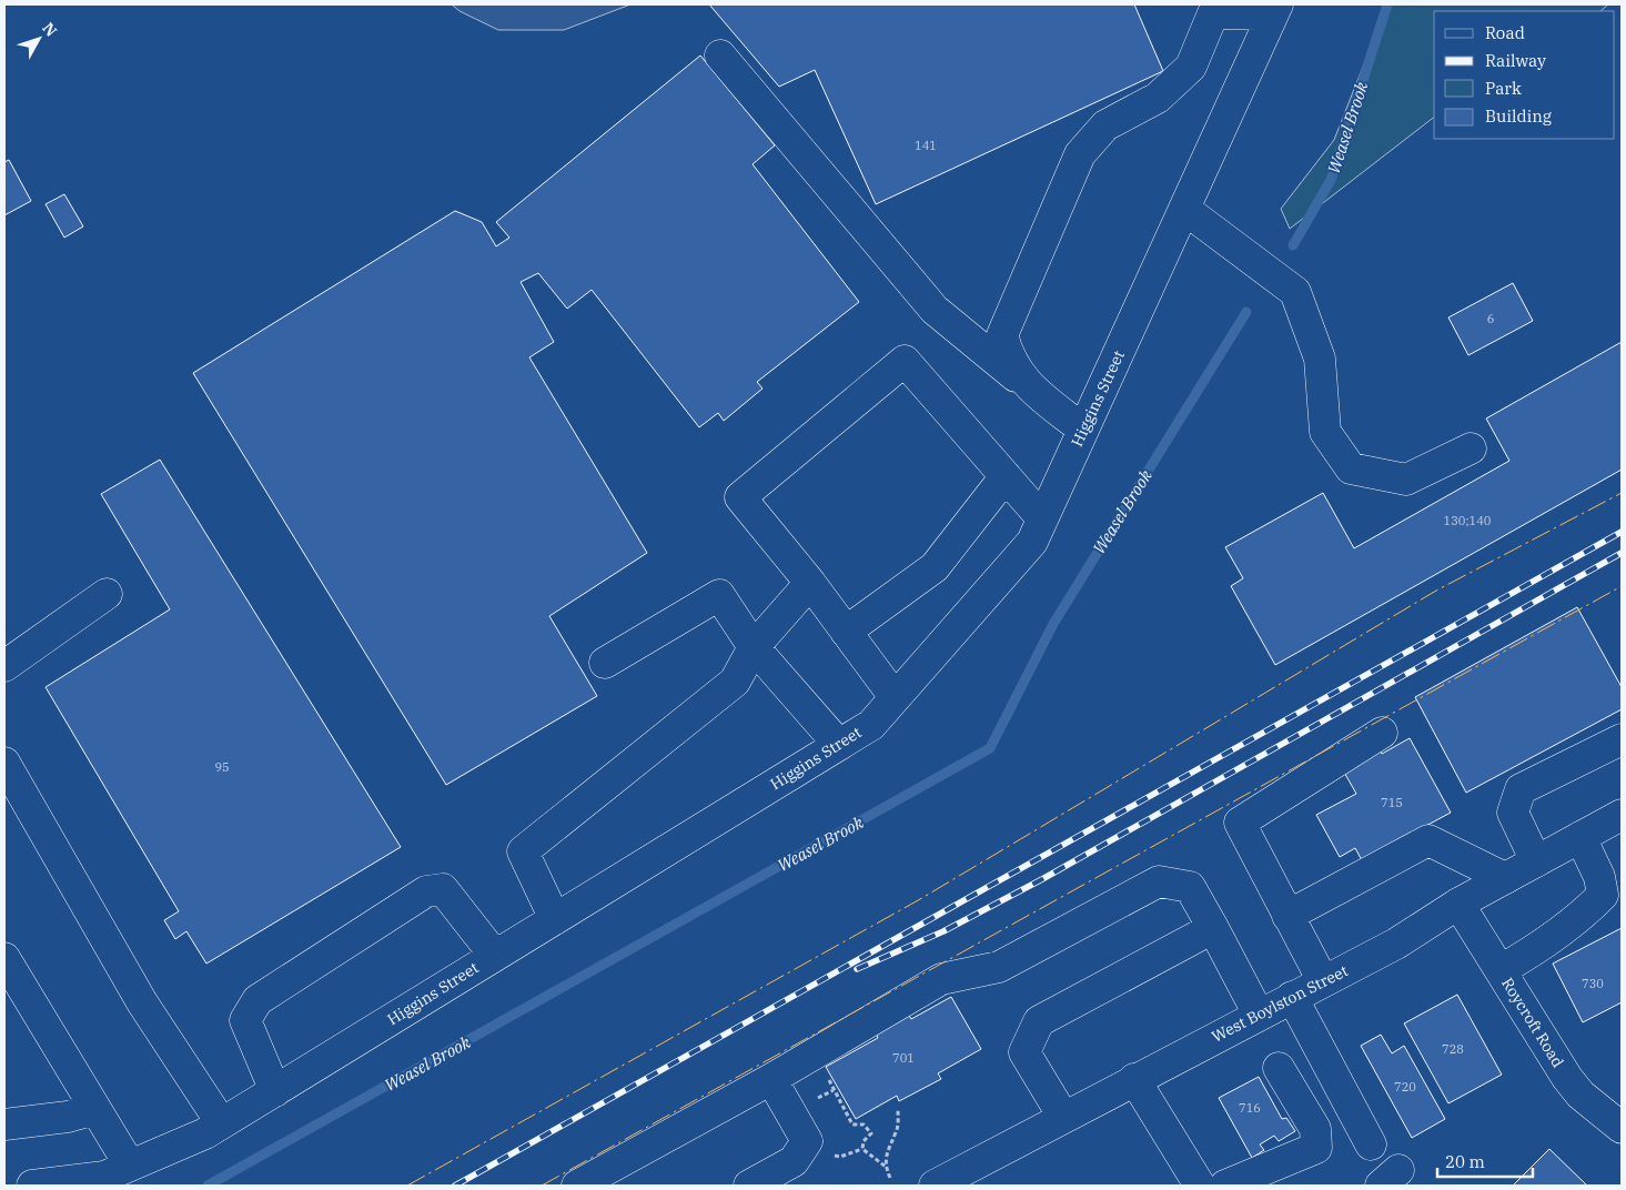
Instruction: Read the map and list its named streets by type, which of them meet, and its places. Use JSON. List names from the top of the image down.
{
  "streets": {
    "street": ["Higgins Street", "West Boylston Street", "Roycroft Road"]
  },
  "crossings": [
    ["West Boylston Street", "Roycroft Road"]
  ],
  "water": ["Weasel Brook"],
  "house_numbers": [
    "141",
    "6",
    "130;140",
    "95",
    "715",
    "730",
    "728",
    "701",
    "720",
    "716"
  ],
  "legend": [
    "Road",
    "Railway",
    "Park",
    "Building"
  ],
  "scale_bar": "20 m",
  "north": "top right"
}
